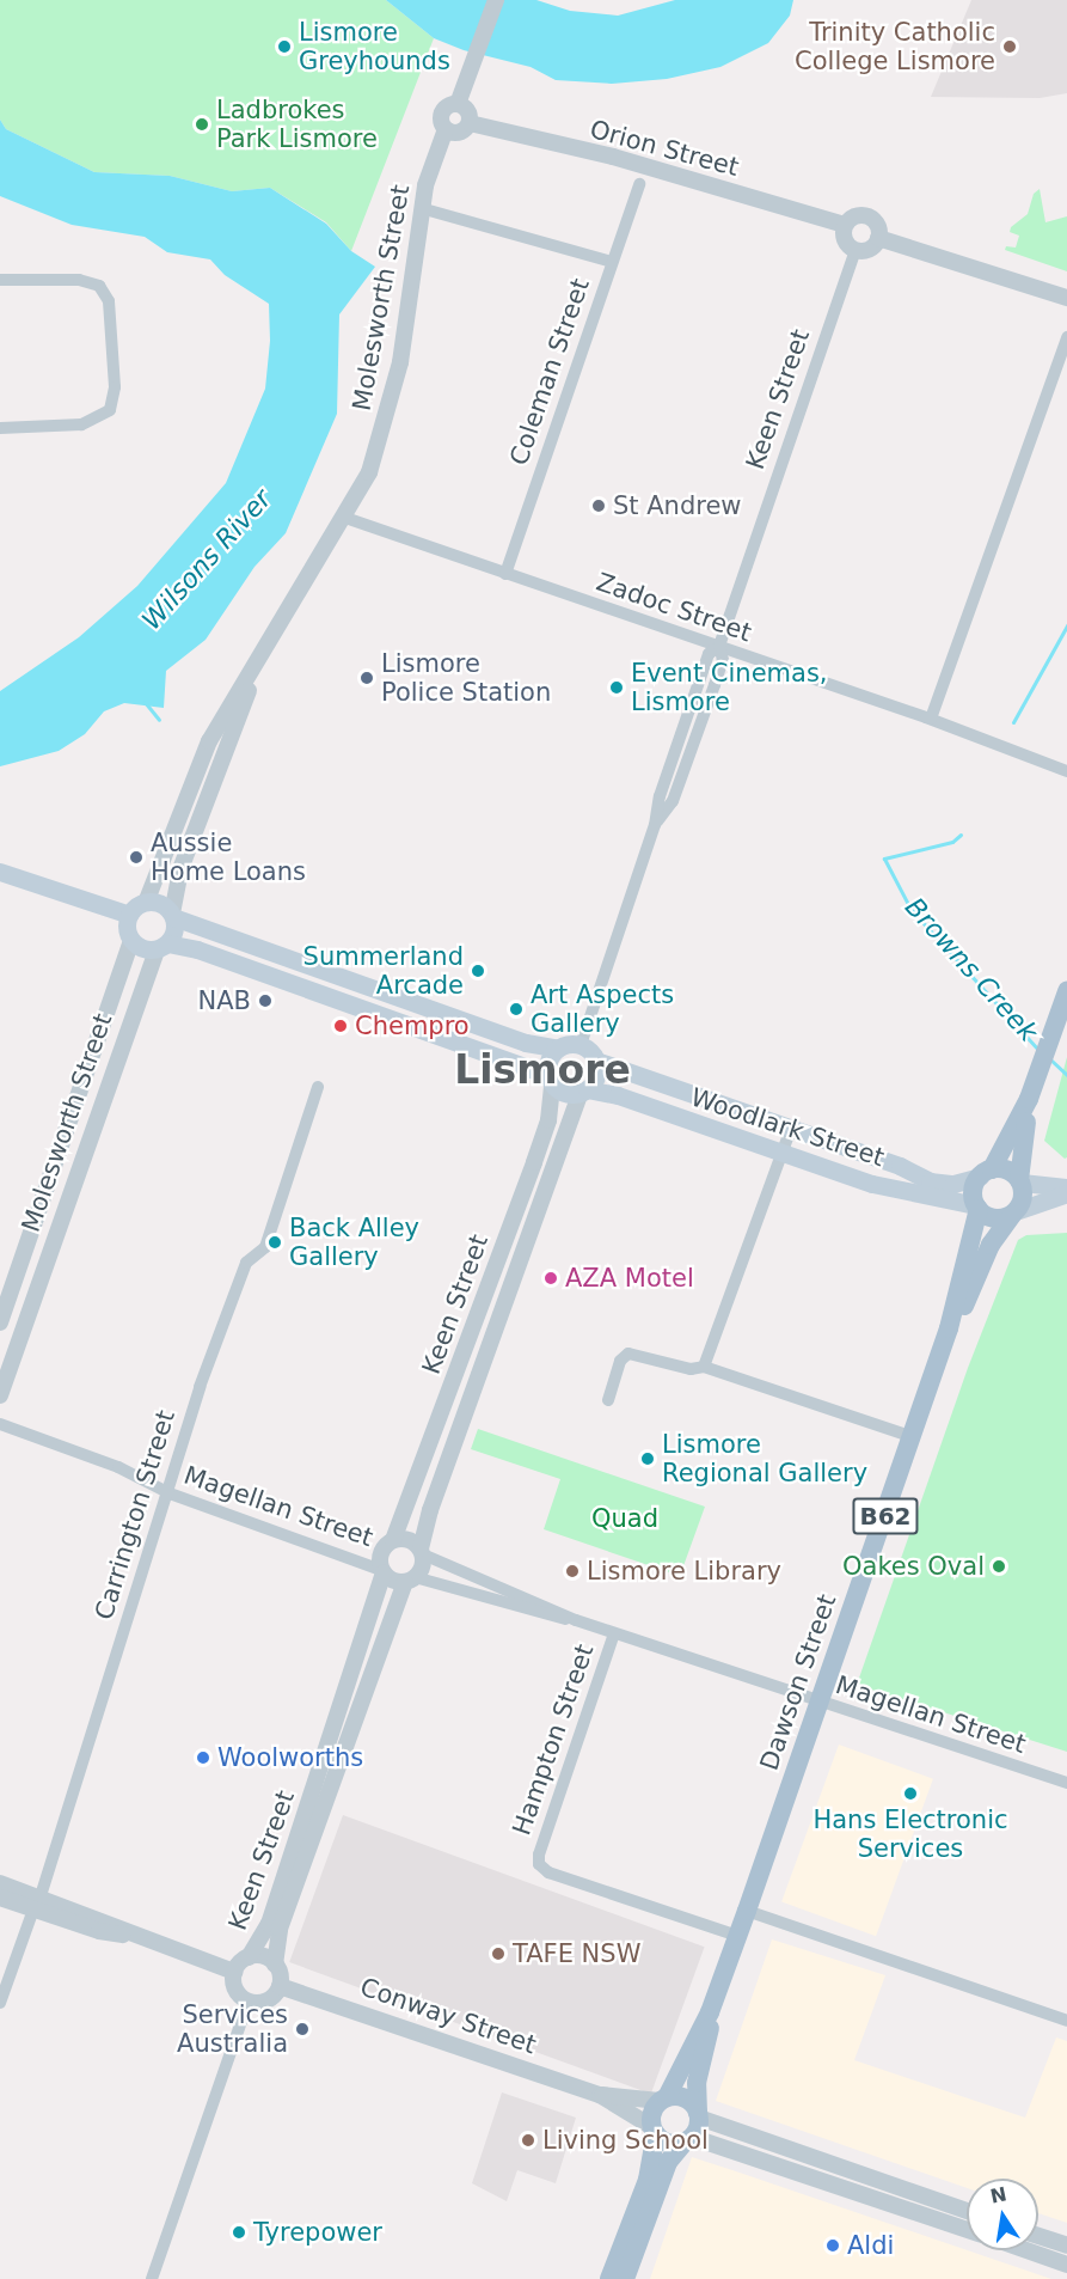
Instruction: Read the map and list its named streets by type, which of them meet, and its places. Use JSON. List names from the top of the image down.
{
  "streets": {
    "main road": ["Woodlark Street", "B62", "Dawson Street"],
    "street": [
      "Orion Street",
      "Molesworth Street",
      "Coleman Street",
      "Keen Street",
      "Zadoc Street",
      "Magellan Street",
      "Carrington Street",
      "Hampton Street",
      "Conway Street"
    ]
  },
  "crossings": [
    ["Orion Street", "Molesworth Street"],
    ["Orion Street", "Keen Street"],
    ["Molesworth Street", "Zadoc Street"],
    ["Coleman Street", "Zadoc Street"],
    ["Keen Street", "Zadoc Street"],
    ["Keen Street", "Woodlark Street"],
    ["Keen Street", "Magellan Street"],
    ["Keen Street", "Conway Street"],
    ["Woodlark Street", "B62"],
    ["Woodlark Street", "Dawson Street"],
    ["Magellan Street", "Carrington Street"],
    ["Magellan Street", "Dawson Street"],
    ["Magellan Street", "Hampton Street"],
    ["B62", "Dawson Street"],
    ["B62", "Conway Street"],
    ["Dawson Street", "Hampton Street"],
    ["Dawson Street", "Conway Street"]
  ],
  "districts": ["Lismore"],
  "water": ["Wilsons River", "Browns Creek"],
  "parks": ["Quad"],
  "places": [
    "Lismore Greyhounds",
    "Trinity Catholic College Lismore",
    "Ladbrokes Park Lismore",
    "St Andrew",
    "Lismore Police Station",
    "Event Cinemas, Lismore",
    "Aussie Home Loans",
    "Summerland Arcade",
    "NAB",
    "Art Aspects Gallery",
    "Chempro",
    "Back Alley Gallery",
    "AZA Motel",
    "Lismore Regional Gallery",
    "Oakes Oval",
    "Lismore Library",
    "Woolworths",
    "Hans Electronic Services",
    "TAFE NSW",
    "Services Australia",
    "Living School",
    "Tyrepower",
    "Aldi"
  ],
  "north": "top"
}
